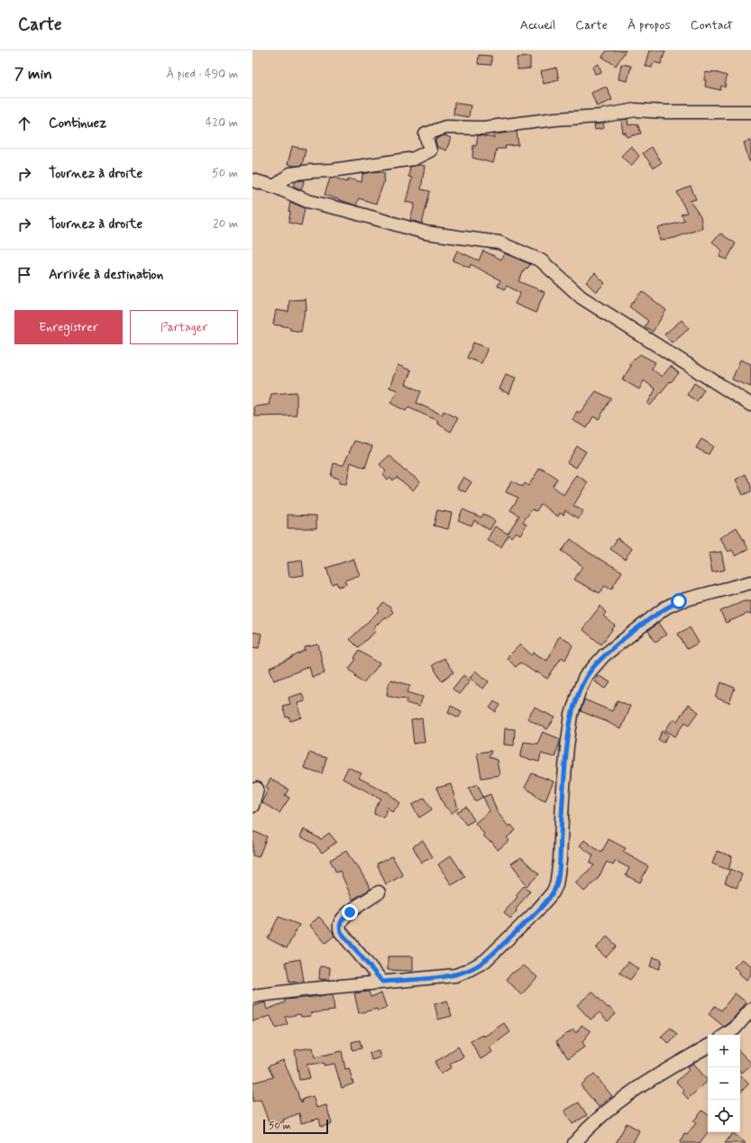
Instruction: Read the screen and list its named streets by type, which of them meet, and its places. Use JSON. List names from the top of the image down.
{
  "scale_bar": "50 m",
  "page": {
    "header": "Carte",
    "nav": [
      "Accueil",
      "Carte",
      "À propos",
      "Contact"
    ],
    "heading": ["7 min", "À pied · 490 m"],
    "list": [
      ["Continuez", "420 m"],
      ["Tournez à droite", "50 m"],
      ["Tournez à droite", "20 m"],
      "Arrivée à destination"
    ],
    "buttons": ["Enregistrer", "Partager"],
    "map_buttons": ["+", "−"],
    "scale": "50 m"
  }
}
